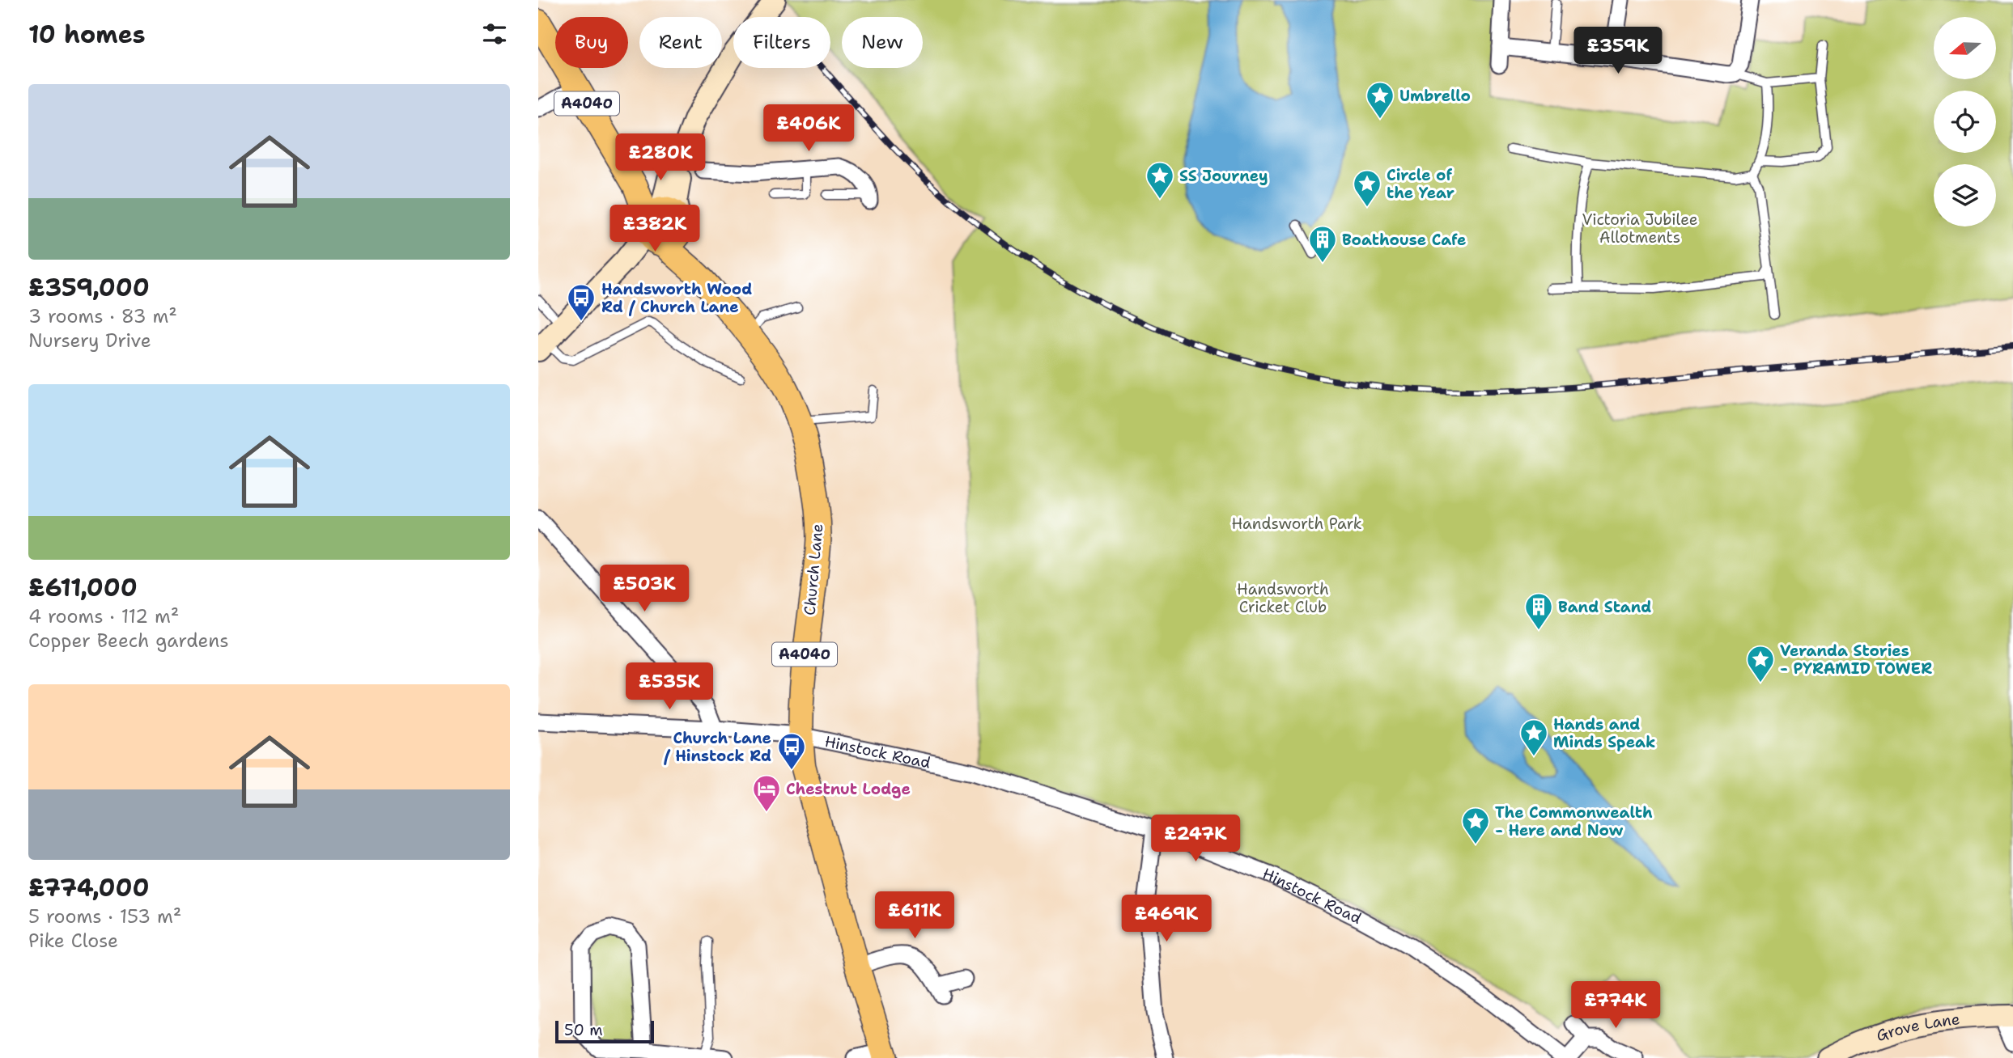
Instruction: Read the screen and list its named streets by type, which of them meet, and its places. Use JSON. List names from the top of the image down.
{
  "streets": {
    "main road": ["A4040", "Church Lane", "Grove Lane"],
    "street": ["Hinstock Road"]
  },
  "crossings": [
    ["A4040", "Church Lane"],
    ["Church Lane", "Hinstock Road"]
  ],
  "parks": ["Victoria Jubilee Allotments", "Handsworth Park", "Handsworth Cricket Club"],
  "places": {
    "place": [
      "Umbrello",
      "SS Journey",
      "Circle of the Year",
      "Veranda Stories - PYRAMID TOWER",
      "Hands and Minds Speak",
      "The Commonwealth - Here and Now"
    ],
    "building": ["Boathouse Cafe", "Band Stand"],
    "bus stop": ["Handsworth Wood Rd / Church Lane", "Church Lane / Hinstock Rd"],
    "hotel": ["Chestnut Lodge"]
  },
  "scale_bar": "50 m",
  "north": "left",
  "page": {
    "heading": "10 homes",
    "chip": [
      "Buy",
      "Rent",
      "Filters",
      "New"
    ],
    "price": [
      "£359K",
      "£406K",
      "£280K",
      "£382K",
      "£503K",
      "£535K",
      "£247K",
      "£611K",
      "£469K",
      "£774K"
    ],
    "list": [
      {
        "name": "£359,000",
        "note": "3 rooms · 83 m² · Nursery Drive"
      },
      {
        "name": "£611,000",
        "note": "4 rooms · 112 m² · Copper Beech gardens"
      },
      {
        "name": "£774,000",
        "note": "5 rooms · 153 m² · Pike Close"
      }
    ],
    "scale": "50 m"
  }
}
